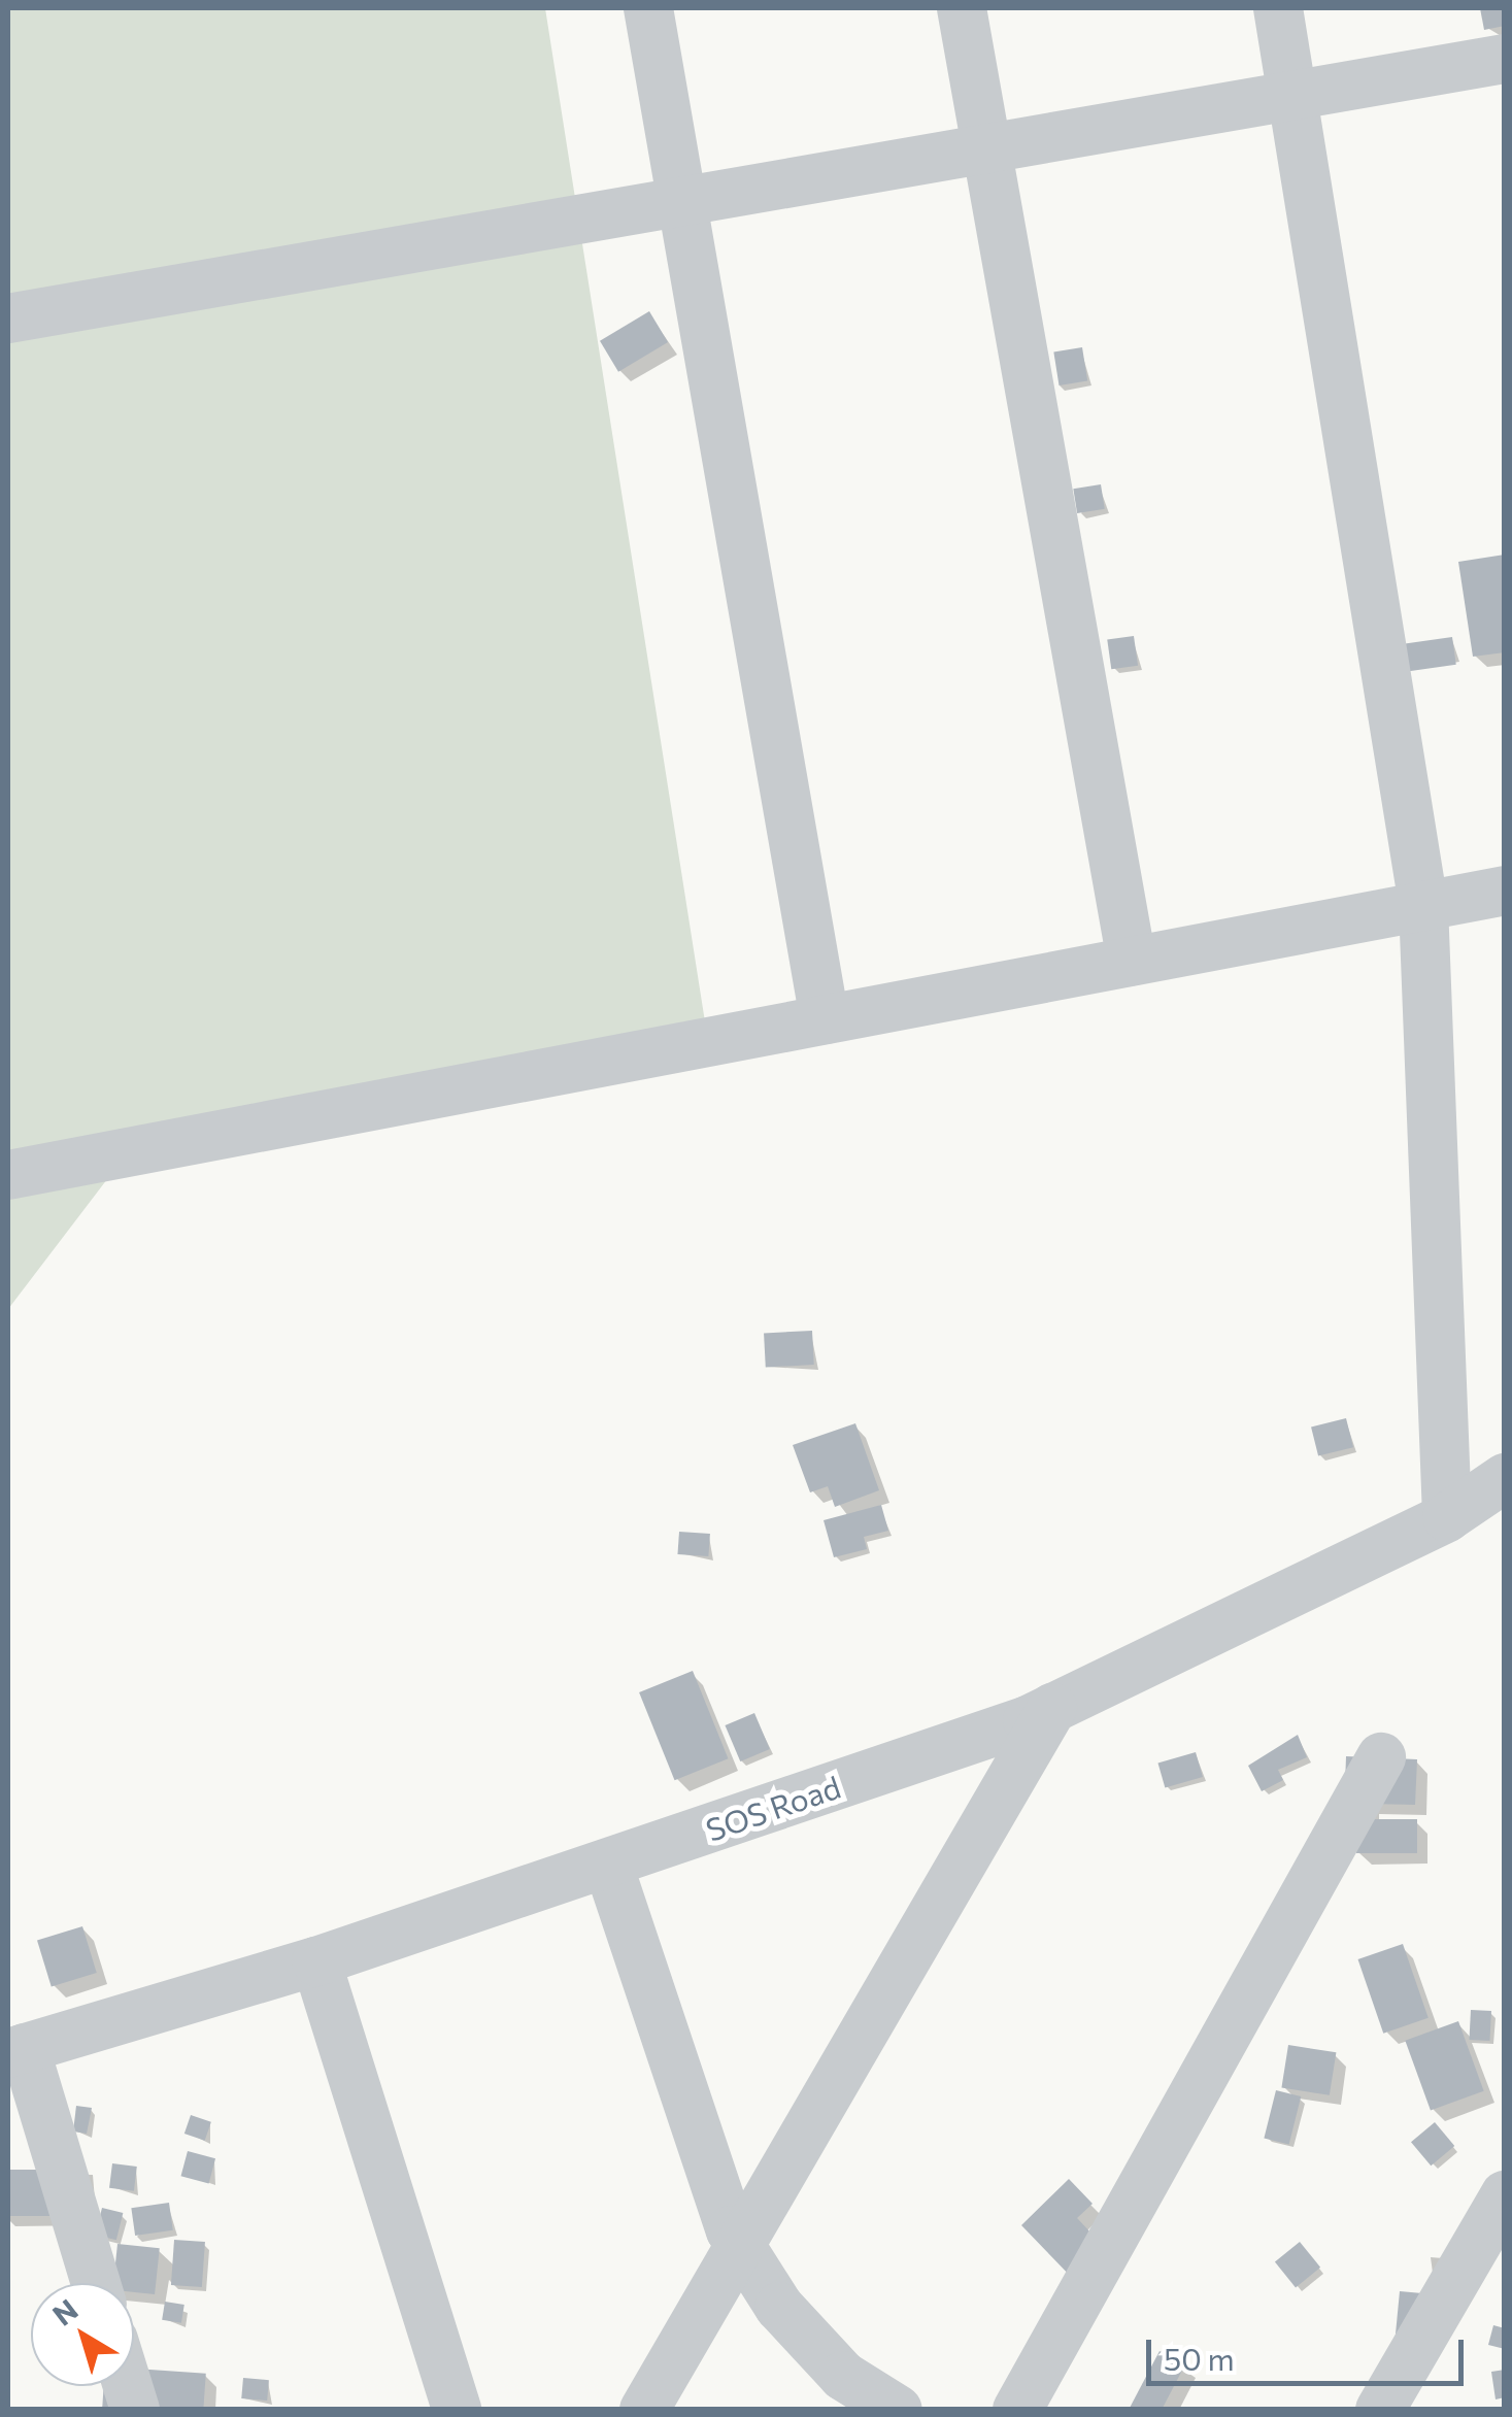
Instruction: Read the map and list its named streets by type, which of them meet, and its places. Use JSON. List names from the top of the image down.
{
  "streets": {
    "street": ["SOS Road"]
  },
  "scale_bar": "50 m",
  "north": "top left"
}
